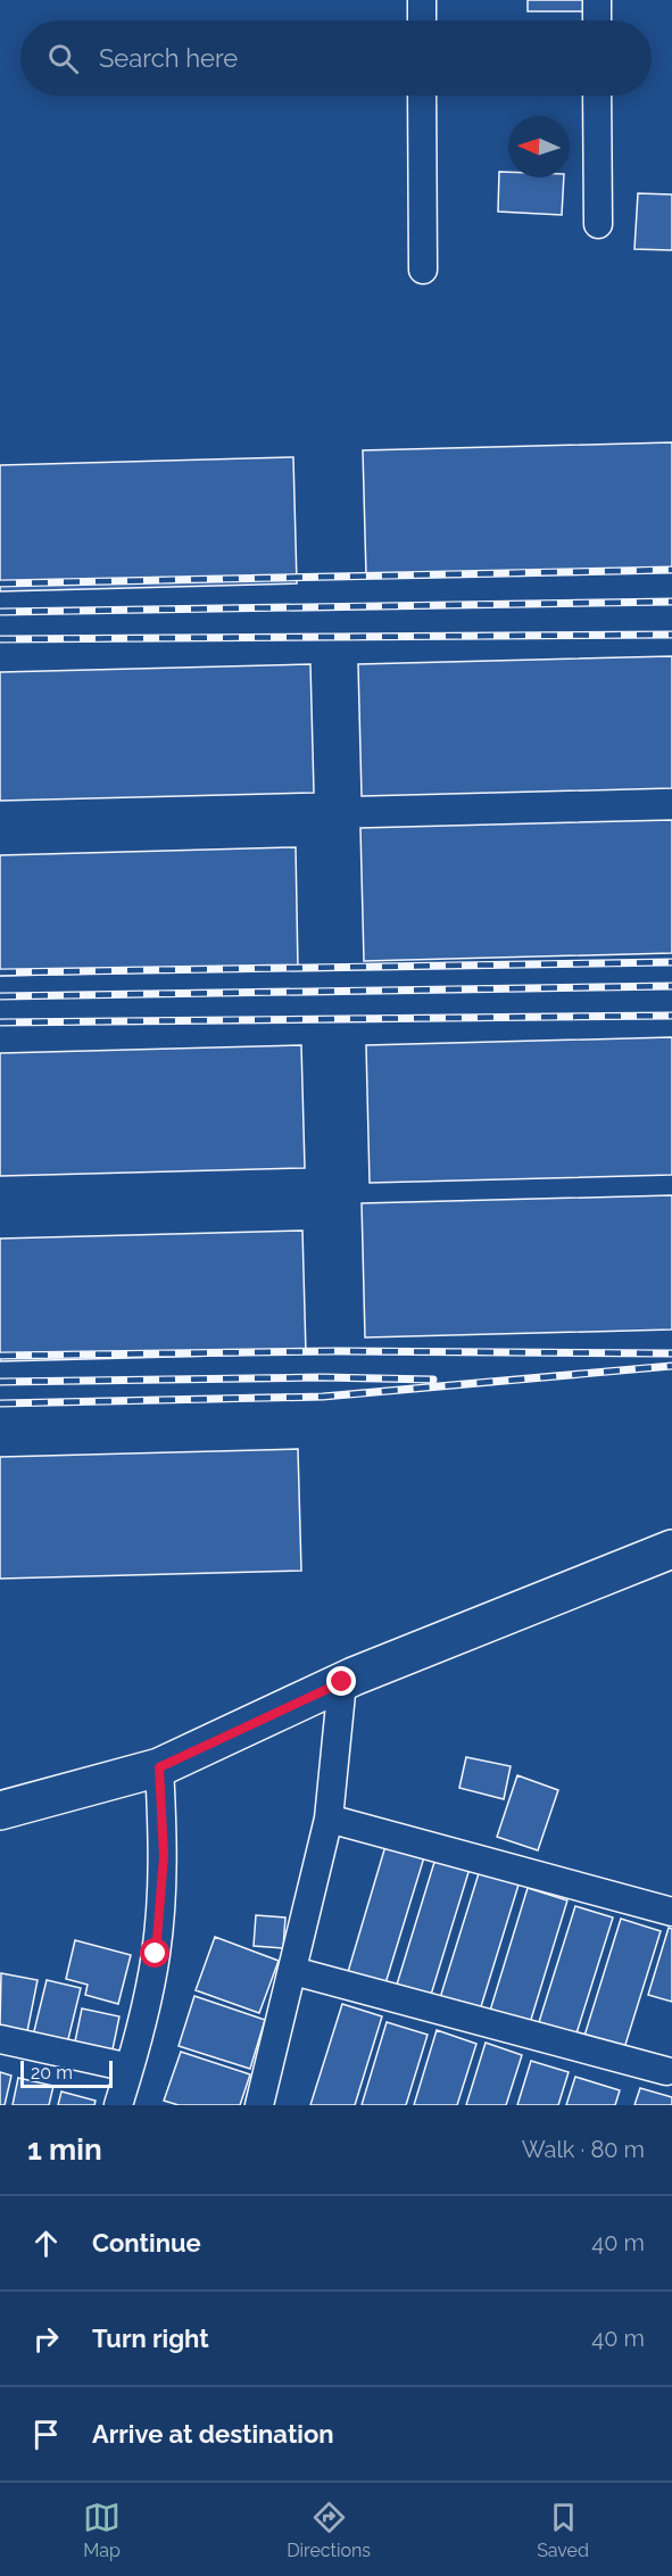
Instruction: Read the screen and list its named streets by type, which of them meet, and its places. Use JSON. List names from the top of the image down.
{
  "scale_bar": "20 m",
  "north": "left",
  "page": {
    "search": "Search here",
    "scale": "20 m",
    "heading": ["1 min", "Walk · 80 m"],
    "list": [
      ["Continue", "40 m"],
      ["Turn right", "40 m"],
      "Arrive at destination"
    ],
    "nav": ["Map", "Directions", "Saved"]
  }
}
